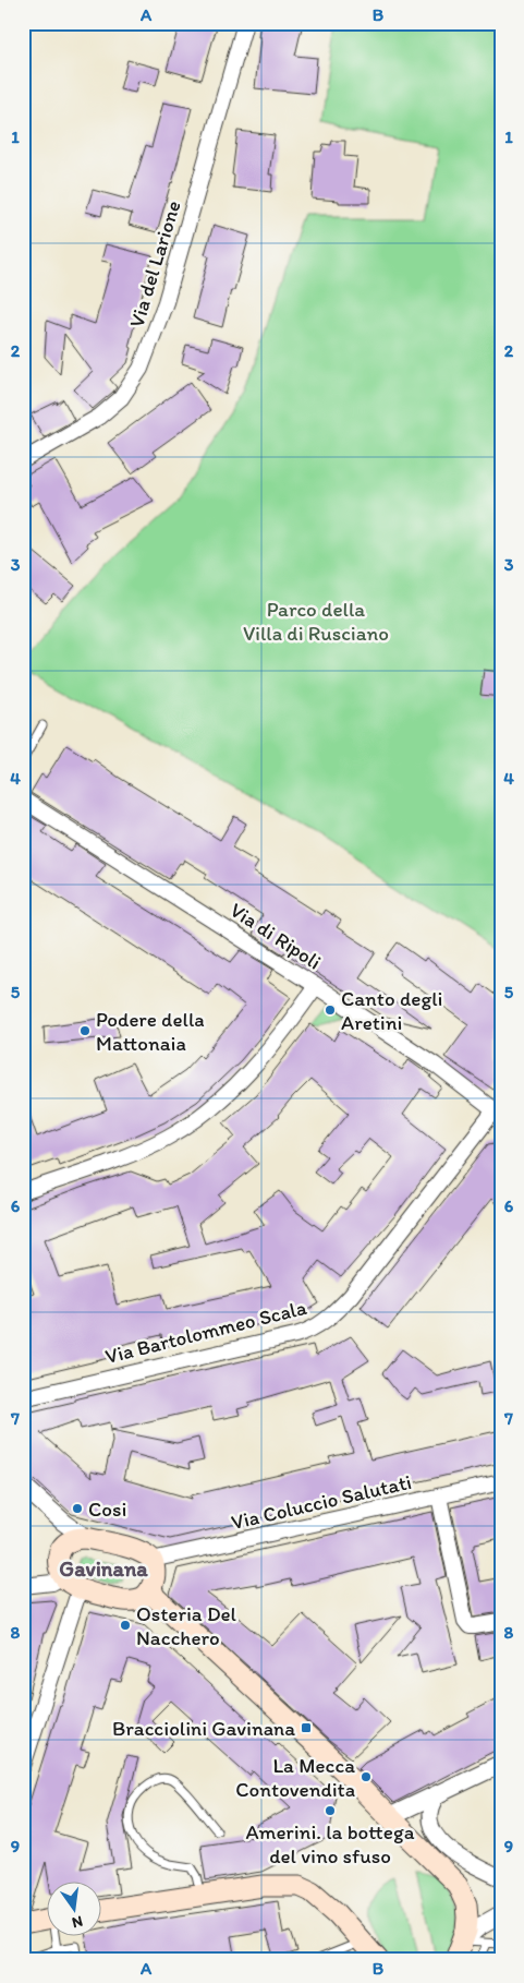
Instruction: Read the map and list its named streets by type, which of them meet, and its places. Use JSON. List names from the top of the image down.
{
  "streets": {
    "street": [
      "Via del Larione",
      "Via di Ripoli",
      "Via Bartolommeo Scala",
      "Via Coluccio Salutati"
    ]
  },
  "crossings": [
    ["Via di Ripoli", "Via Bartolommeo Scala"]
  ],
  "districts": ["Gavinana"],
  "parks": ["Parco della Villa di Rusciano"],
  "places": {
    "other": [
      "Canto degli Aretini",
      "Podere della Mattonaia",
      "Cosi",
      "Osteria Del Nacchero",
      "La Mecca Contovendita",
      "Amerini. la bottega del vino sfuso"
    ],
    "transit": ["Bracciolini Gavinana"]
  },
  "north": "bottom",
  "grid": {
    "columns": ["A", "B"],
    "rows": [
      "1",
      "2",
      "3",
      "4",
      "5",
      "6",
      "7",
      "8",
      "9"
    ]
  }
}
